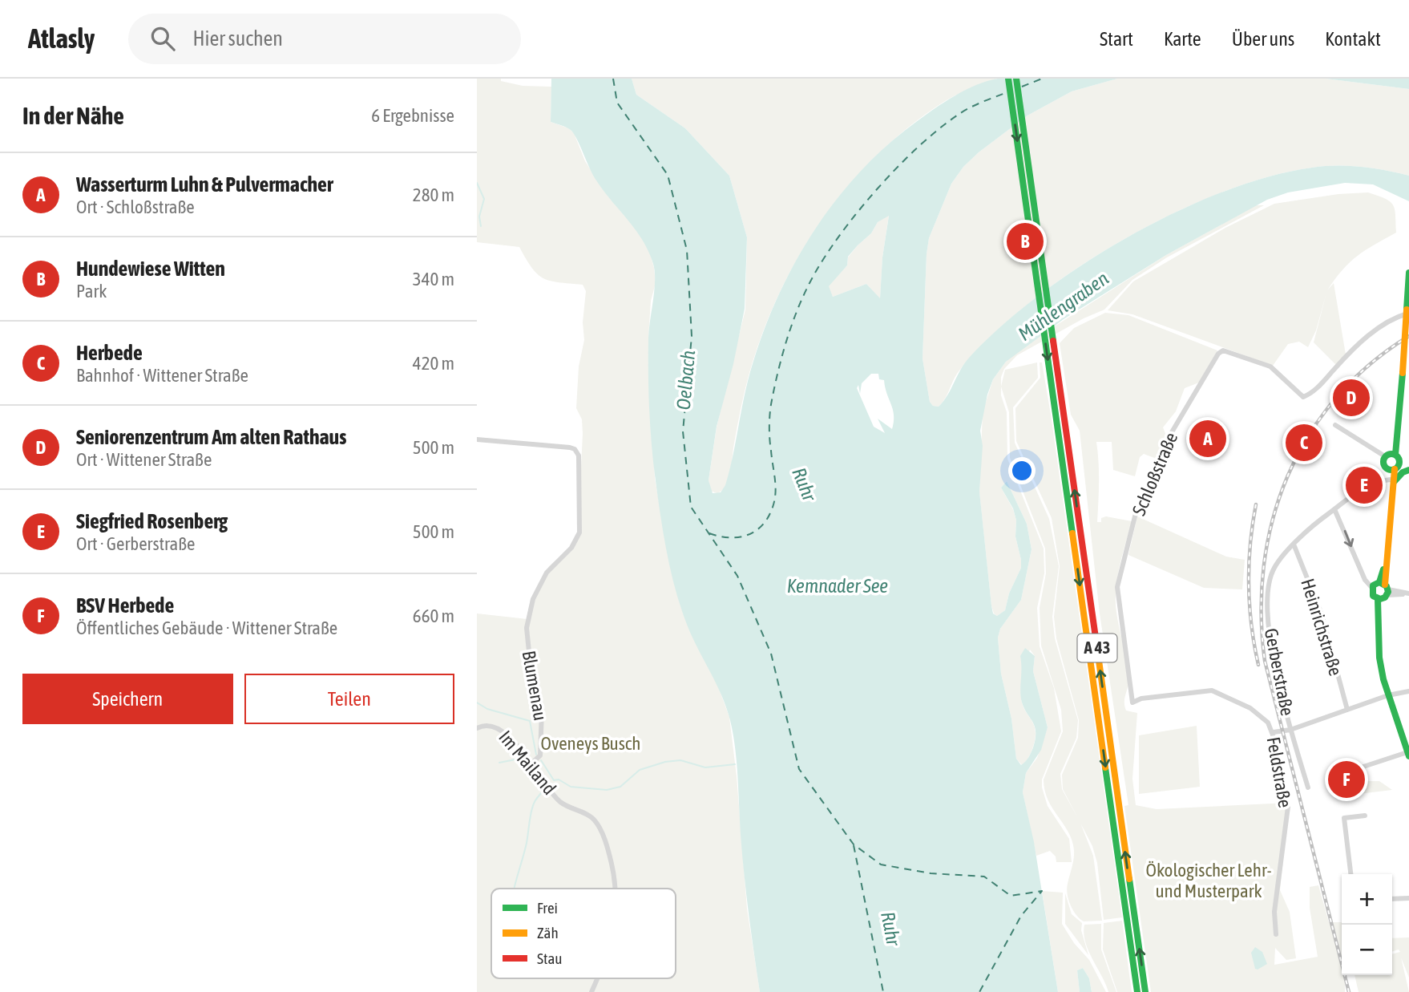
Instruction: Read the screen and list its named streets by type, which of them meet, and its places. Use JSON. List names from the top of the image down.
{
  "streets": {
    "main road": ["A 43"],
    "street": [
      "Schloßstraße",
      "Heinrichstraße",
      "Gerberstraße",
      "Blumenau",
      "Im Mailand",
      "Feldstraße"
    ]
  },
  "crossings": [
    ["Schloßstraße", "Feldstraße"],
    ["Heinrichstraße", "Gerberstraße"],
    ["Blumenau", "Im Mailand"]
  ],
  "water": [
    "Mühlengraben",
    "Oelbach",
    "Ruhr",
    "Kemnader See"
  ],
  "parks": ["Oveneys Busch", "Ökologischer Lehr- und Musterpark"],
  "legend": ["Frei", "Zäh", "Stau"],
  "page": {
    "header": "Atlasly",
    "search": "Hier suchen",
    "nav": [
      "Start",
      "Karte",
      "Über uns",
      "Kontakt"
    ],
    "heading": ["In der Nähe", "6 Ergebnisse"],
    "list": [
      {
        "mark": "A",
        "name": "Wasserturm Luhn & Pulvermacher",
        "note": "Ort · Schloßstraße",
        "value": "280 m"
      },
      {
        "mark": "B",
        "name": "Hundewiese Witten",
        "note": "Park",
        "value": "340 m"
      },
      {
        "mark": "C",
        "name": "Herbede",
        "note": "Bahnhof · Wittener Straße",
        "value": "420 m"
      },
      {
        "mark": "D",
        "name": "Seniorenzentrum Am alten Rathaus",
        "note": "Ort · Wittener Straße",
        "value": "500 m"
      },
      {
        "mark": "E",
        "name": "Siegfried Rosenberg",
        "note": "Ort · Gerberstraße",
        "value": "500 m"
      },
      {
        "mark": "F",
        "name": "BSV Herbede",
        "note": "Öffentliches Gebäude · Wittener Straße",
        "value": "660 m"
      }
    ],
    "pins": [
      "B",
      "D",
      "A",
      "C",
      "E",
      "F"
    ],
    "buttons": ["Speichern", "Teilen"],
    "map_buttons": ["+", "−"]
  }
}
